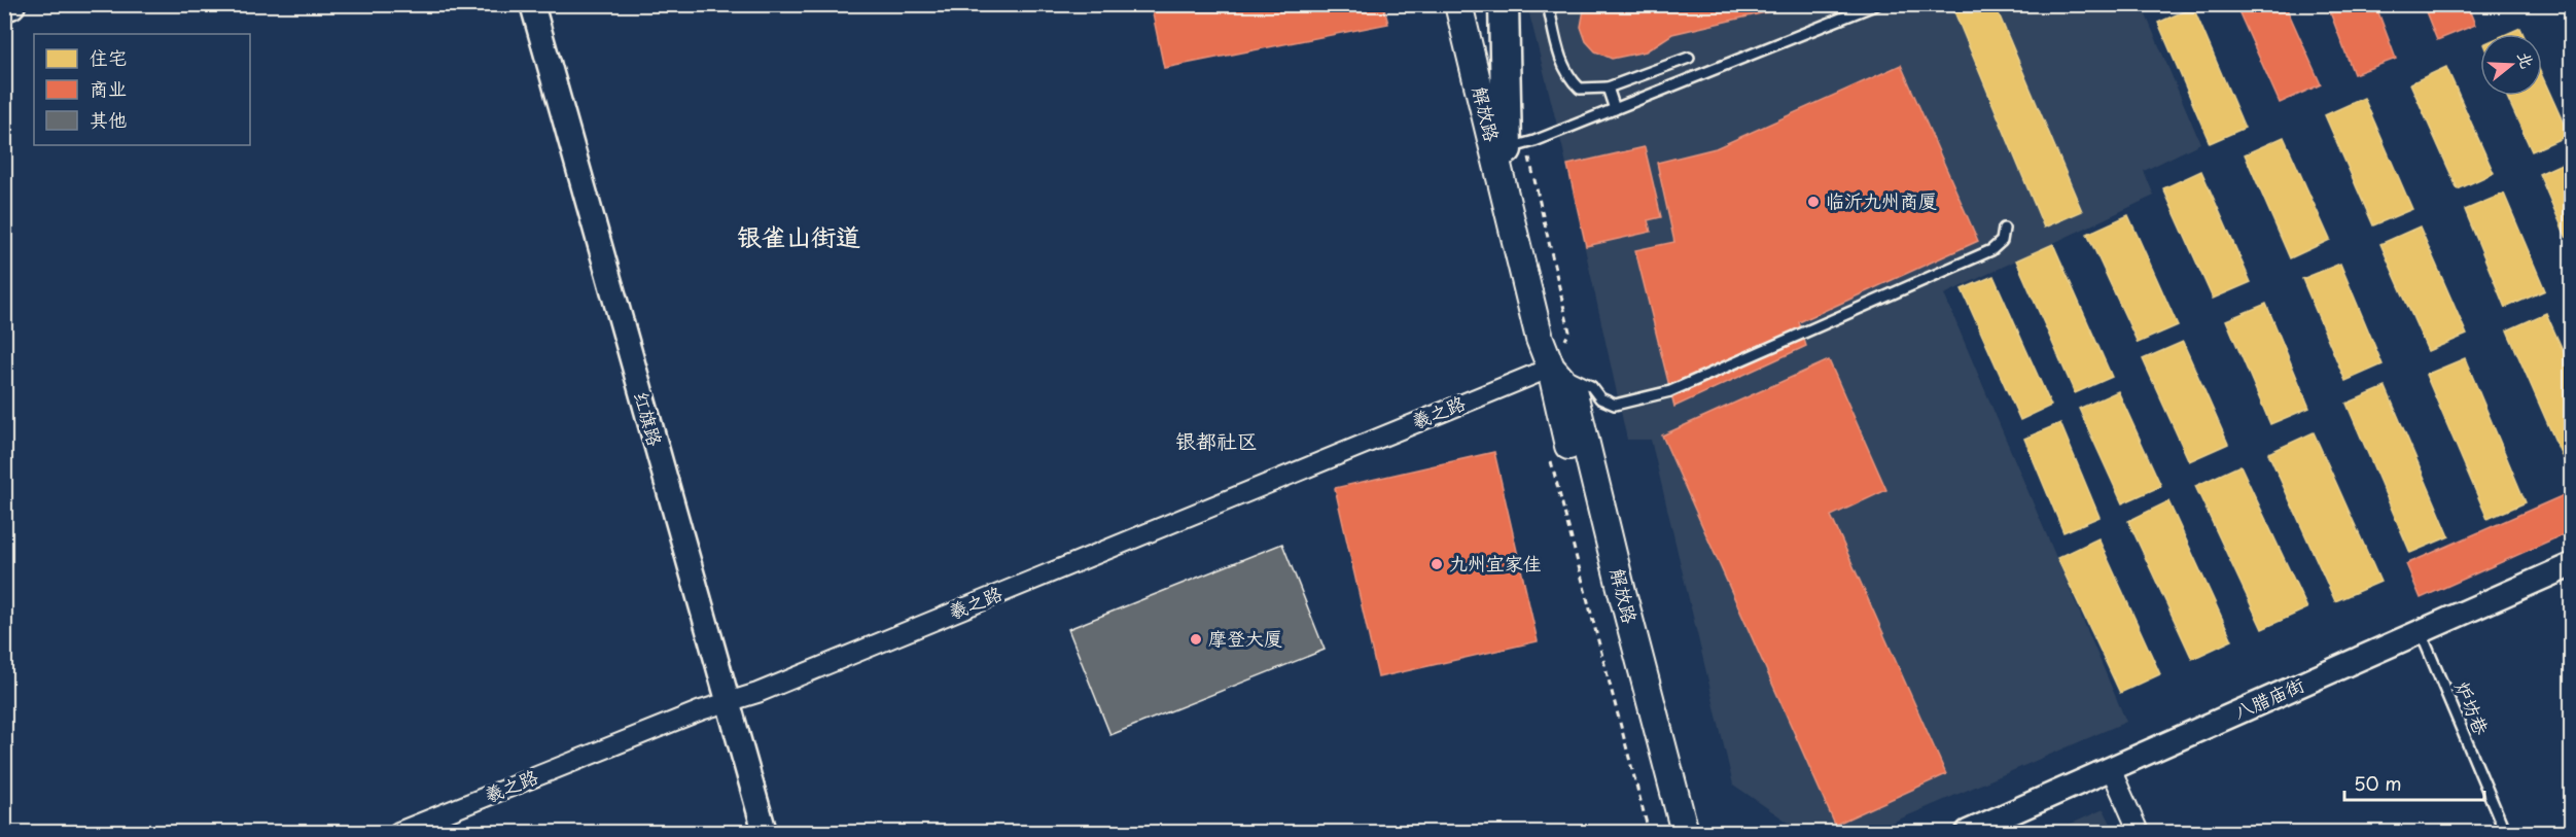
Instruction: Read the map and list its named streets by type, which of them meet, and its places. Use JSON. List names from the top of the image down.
{
  "streets": {
    "main road": ["解放路"],
    "street": ["羲之路", "红旗路", "八腊庙街"],
    "lane": ["炉坊巷"]
  },
  "crossings": [
    ["解放路", "羲之路"],
    ["羲之路", "红旗路"],
    ["八腊庙街", "炉坊巷"]
  ],
  "districts": ["银雀山街道", "银都社区"],
  "places": ["临沂九州商厦", "九州宜家佳", "摩登大厦"],
  "legend": ["住宅", "商业", "其他"],
  "scale_bar": "50 m",
  "north": "right"
}
